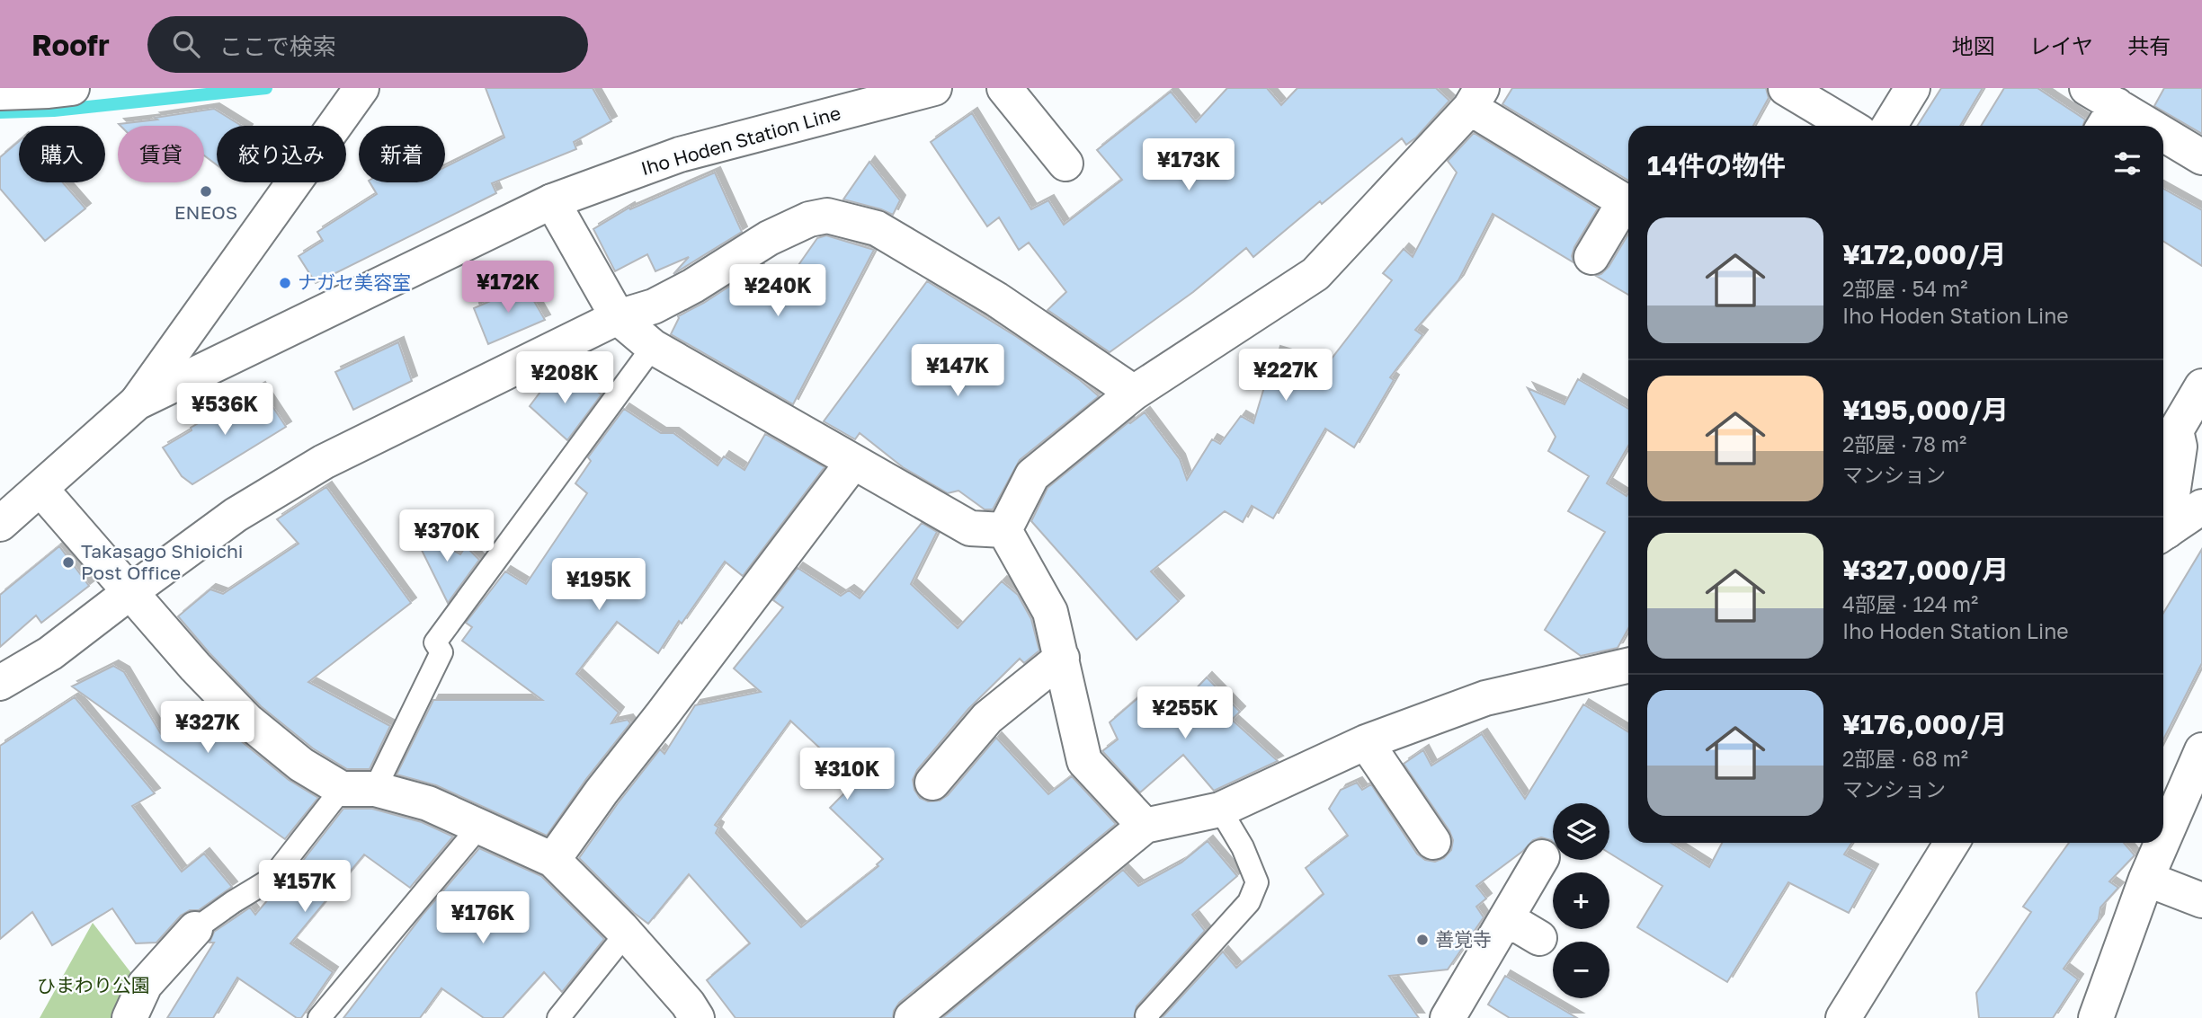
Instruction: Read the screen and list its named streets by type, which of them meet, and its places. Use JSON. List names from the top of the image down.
{
  "streets": {
    "street": ["Iho Hoden Station Line"]
  },
  "parks": ["ひまわり公園"],
  "places": [
    "ENEOS",
    "ナガセ美容室",
    "Takasago Shioichi Post Office",
    "善覚寺"
  ],
  "page": {
    "header": "Roofr",
    "search": "ここで検索",
    "nav": ["地図", "レイヤ", "共有"],
    "chip": [
      "購入",
      "賃貸",
      "絞り込み",
      "新着"
    ],
    "heading": "14件の物件",
    "price": [
      "¥173K",
      "¥172K",
      "¥240K",
      "¥147K",
      "¥227K",
      "¥208K",
      "¥536K",
      "¥370K",
      "¥195K",
      "¥255K",
      "¥327K",
      "¥310K",
      "¥157K",
      "¥176K"
    ],
    "list": [
      {
        "name": "¥172,000/月",
        "note": "2部屋 · 54 m² · Iho Hoden Station Line"
      },
      {
        "name": "¥195,000/月",
        "note": "2部屋 · 78 m² · マンション"
      },
      {
        "name": "¥327,000/月",
        "note": "4部屋 · 124 m² · Iho Hoden Station Line"
      },
      {
        "name": "¥176,000/月",
        "note": "2部屋 · 68 m² · マンション"
      }
    ],
    "map_buttons": ["+", "−"]
  }
}
